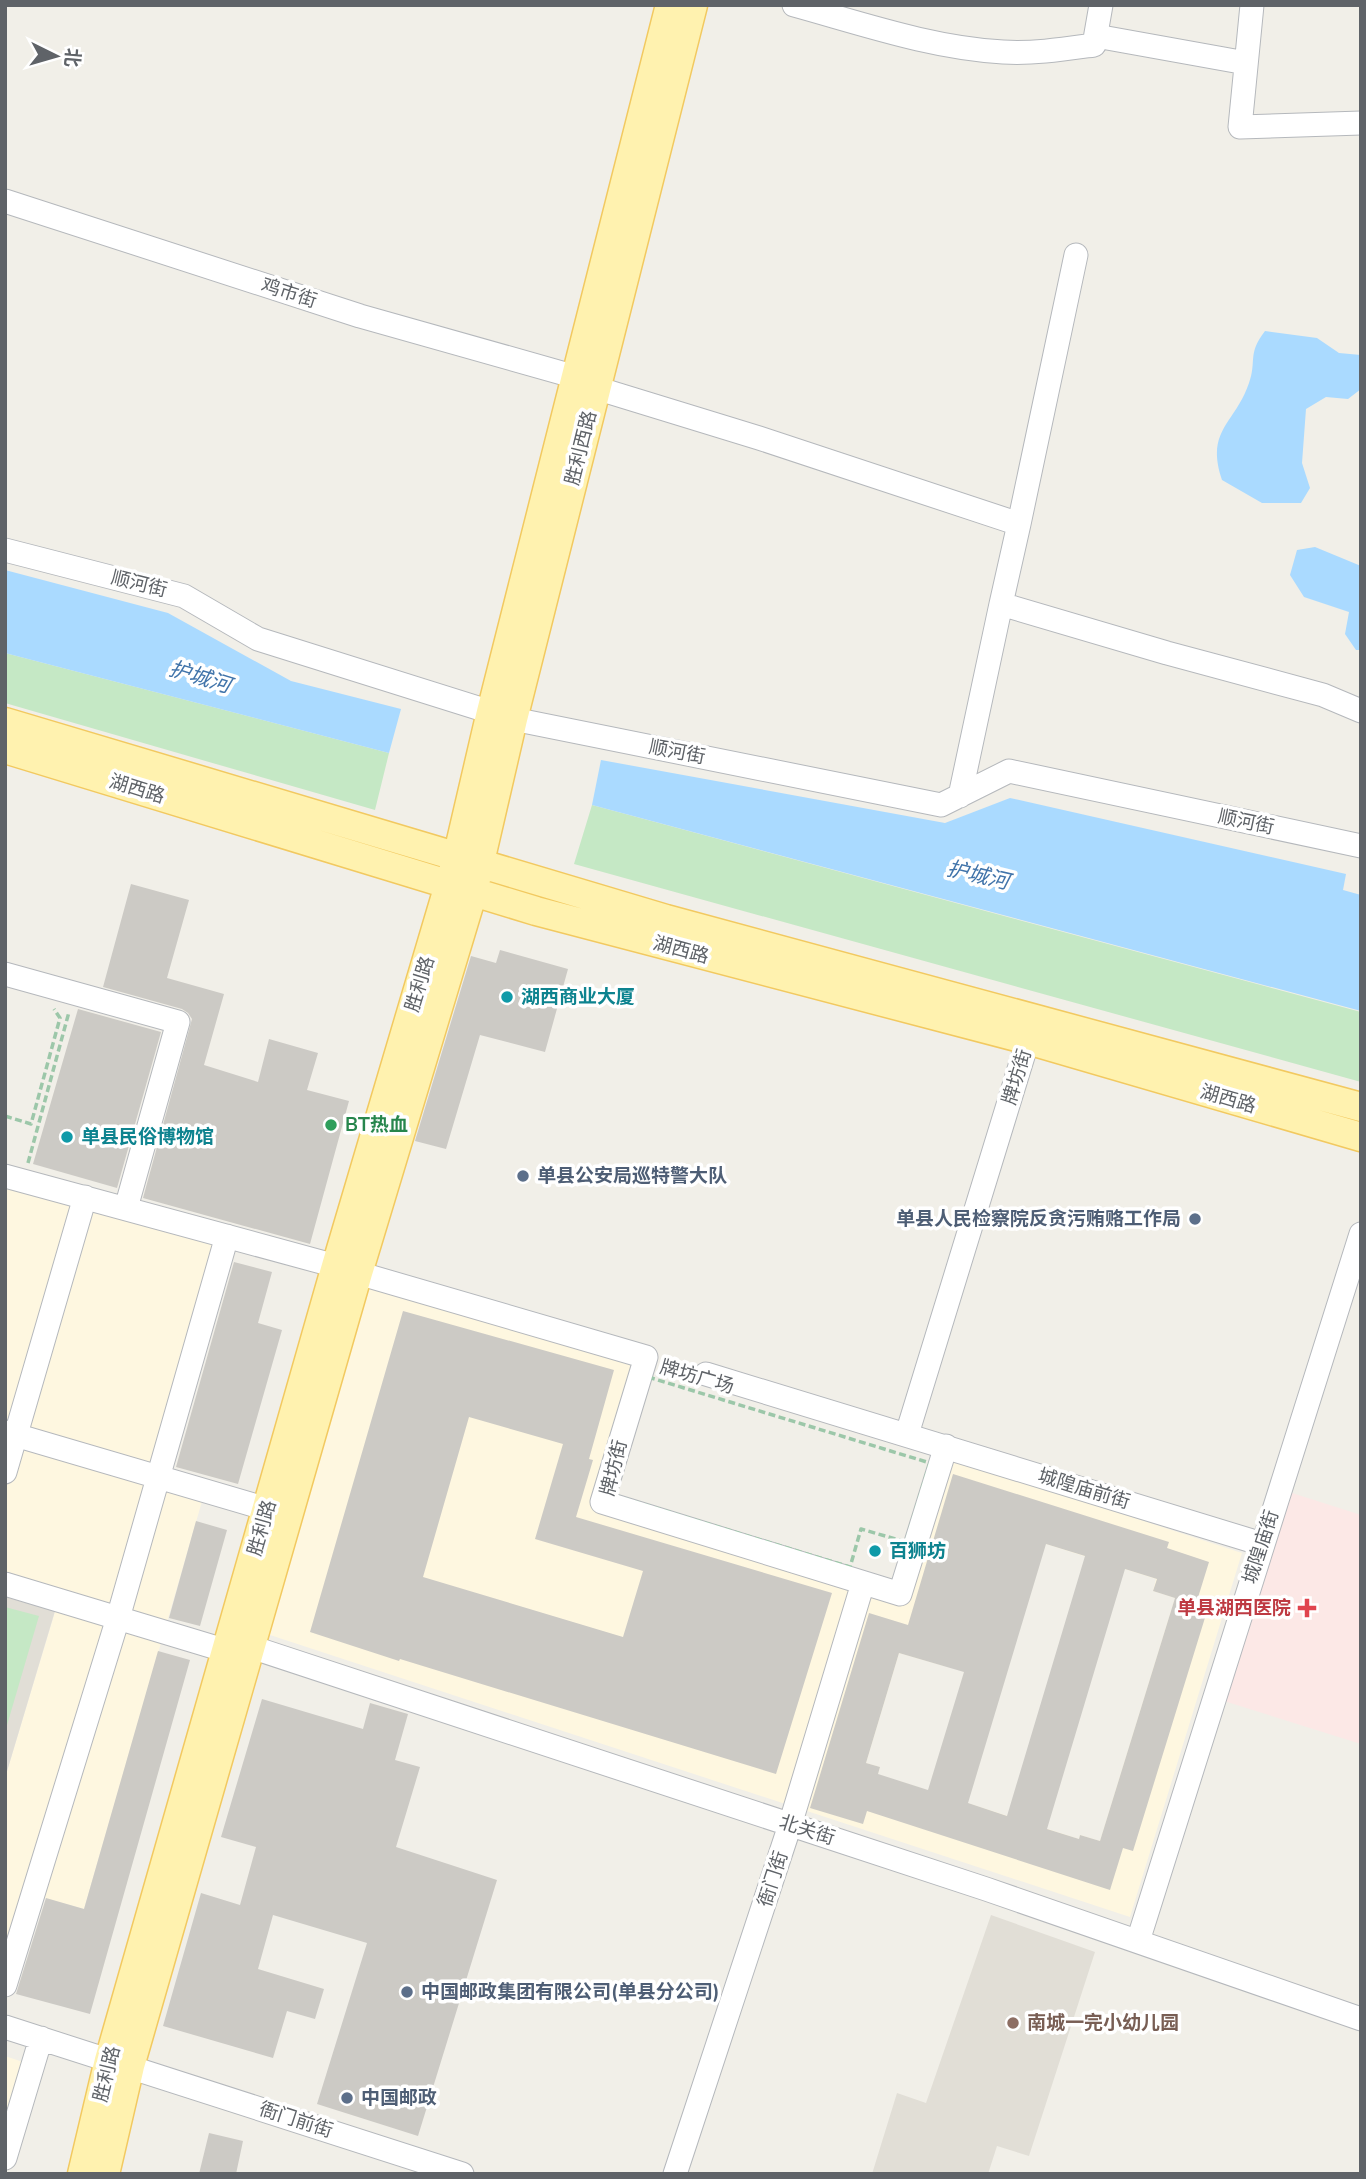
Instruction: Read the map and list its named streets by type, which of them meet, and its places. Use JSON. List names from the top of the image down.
{
  "streets": {
    "main road": ["胜利西路", "湖西路", "胜利路"],
    "street": [
      "鸡市街",
      "顺河街",
      "牌坊街",
      "城隍庙前街",
      "城隍庙街",
      "北关街",
      "衙门街",
      "衙门前街"
    ],
    "path": ["牌坊广场"]
  },
  "crossings": [
    ["鸡市街", "胜利西路"],
    ["胜利西路", "顺河街"],
    ["胜利西路", "湖西路"],
    ["胜利西路", "胜利路"],
    ["湖西路", "胜利路"],
    ["湖西路", "牌坊街"],
    ["胜利路", "牌坊街"],
    ["胜利路", "北关街"],
    ["胜利路", "衙门前街"],
    ["牌坊街", "牌坊广场"],
    ["牌坊街", "城隍庙前街"],
    ["牌坊街", "衙门街"],
    ["牌坊广场", "衙门街"],
    ["城隍庙前街", "城隍庙街"],
    ["城隍庙街", "北关街"],
    ["北关街", "衙门街"]
  ],
  "water": ["护城河"],
  "places": {
    "other": [
      "湖西商业大厦",
      "BT热血",
      "单县民俗博物馆",
      "单县公安局巡特警大队",
      "单县人民检察院反贪污贿赂工作局",
      "百狮坊",
      "中国邮政集团有限公司(单县分公司)",
      "南城一完小幼儿园",
      "中国邮政"
    ],
    "health": ["单县湖西医院"]
  },
  "north": "right"
}
